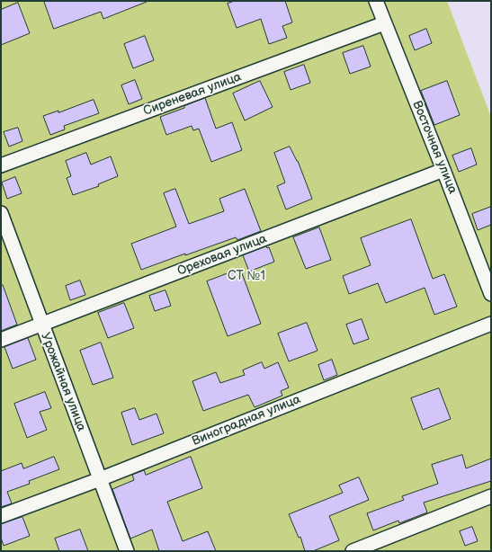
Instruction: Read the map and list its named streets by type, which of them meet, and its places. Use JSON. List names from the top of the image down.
{
  "streets": {
    "street": [
      "Сиреневая улица",
      "Восточная улица",
      "Ореховая улица",
      "Урожайная улица",
      "Виноградная улица"
    ]
  },
  "crossings": [
    ["Сиреневая улица", "Восточная улица"],
    ["Восточная улица", "Ореховая улица"],
    ["Ореховая улица", "Урожайная улица"],
    ["Урожайная улица", "Виноградная улица"]
  ],
  "parks": ["СТ №1"]
}
